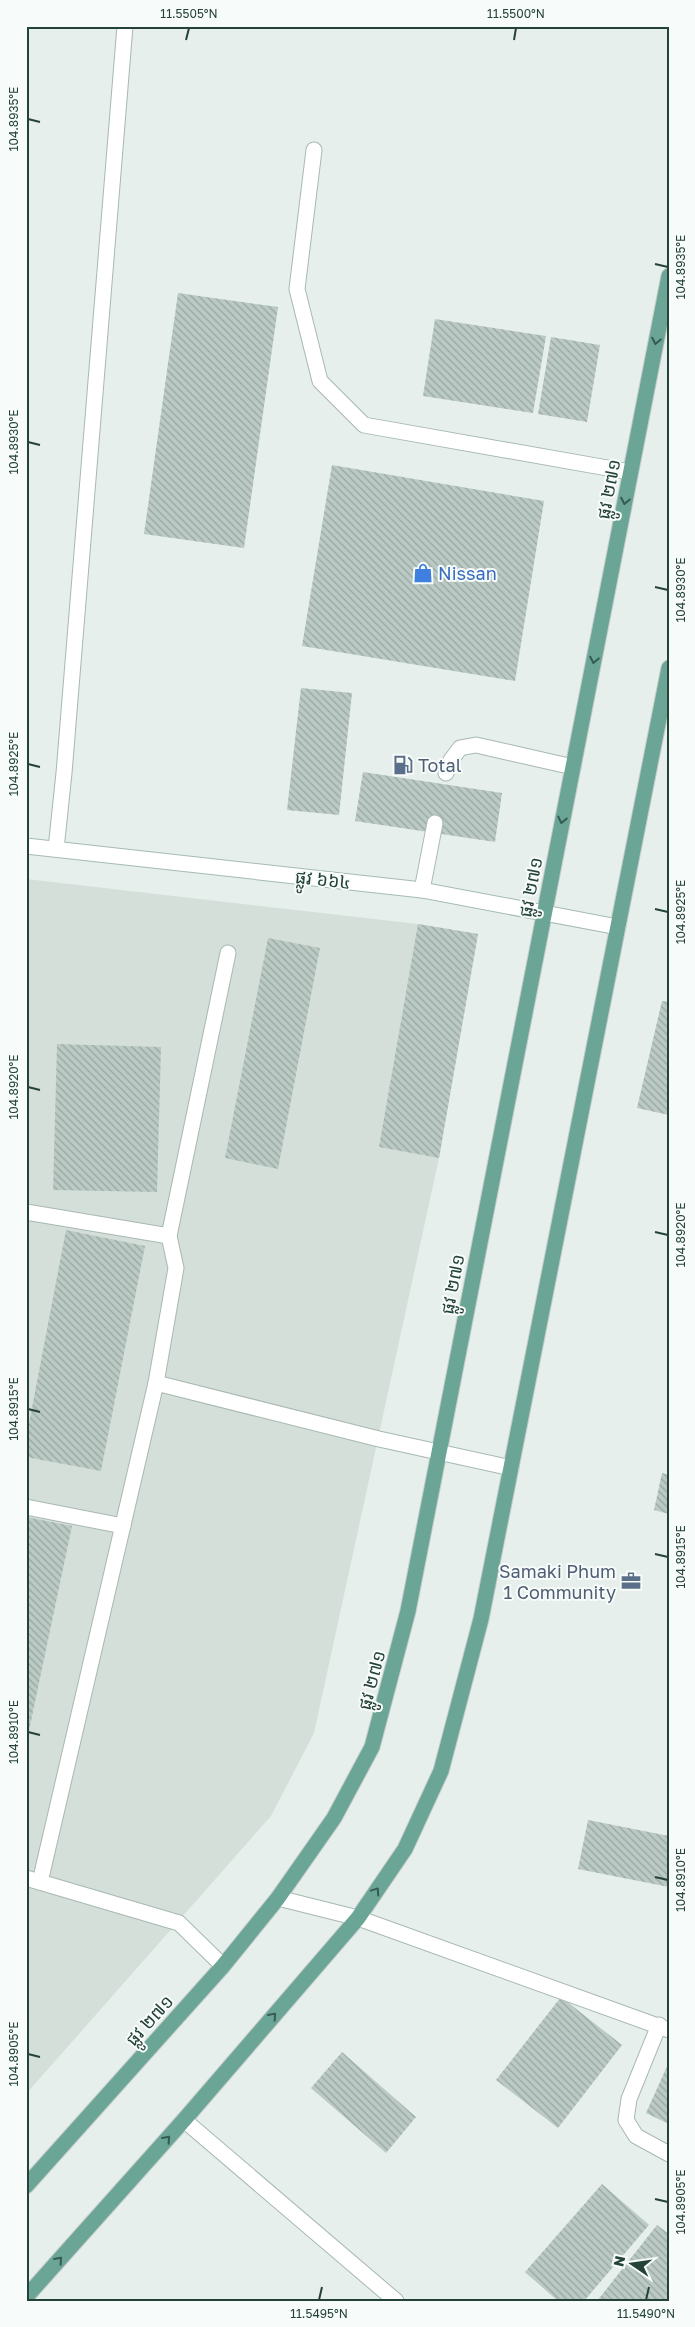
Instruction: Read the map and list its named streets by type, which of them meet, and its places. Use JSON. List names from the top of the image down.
{
  "streets": {
    "main road": ["ផ្លូវ ២៧១"],
    "street": ["ផ្លូវ ៦៦៤"]
  },
  "crossings": [
    ["ផ្លូវ ២៧១", "ផ្លូវ ៦៦៤"]
  ],
  "places": {
    "shop": ["Nissan"],
    "fuel station": ["Total"],
    "office": ["Samaki Phum 1 Community"]
  },
  "north": "left",
  "coordinates": [
    "11.5505°N",
    "11.5500°N",
    "104.8935°E",
    "104.8930°E",
    "104.8925°E",
    "104.8920°E",
    "104.8915°E",
    "104.8910°E",
    "104.8905°E",
    "11.5495°N",
    "11.5490°N"
  ]
}
